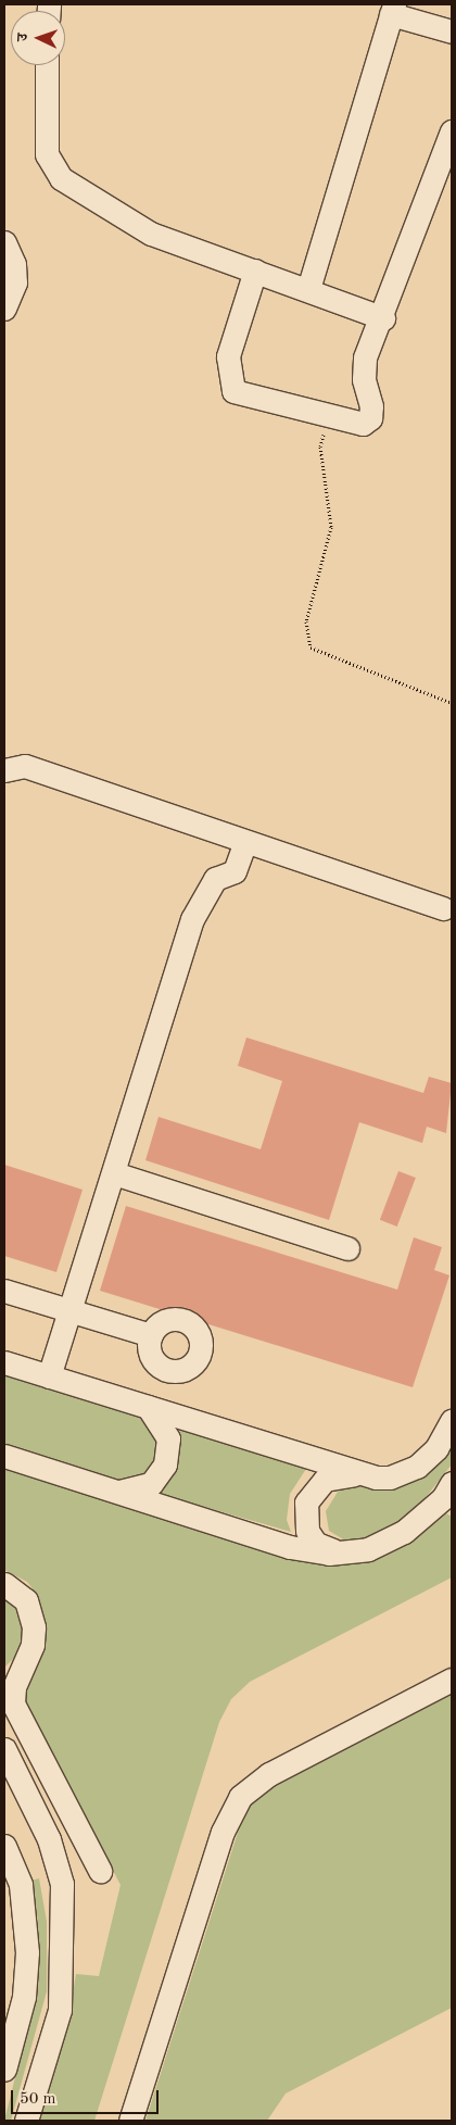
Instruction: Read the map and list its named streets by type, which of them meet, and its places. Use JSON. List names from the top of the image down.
{
  "scale_bar": "50 m",
  "north": "left"
}
